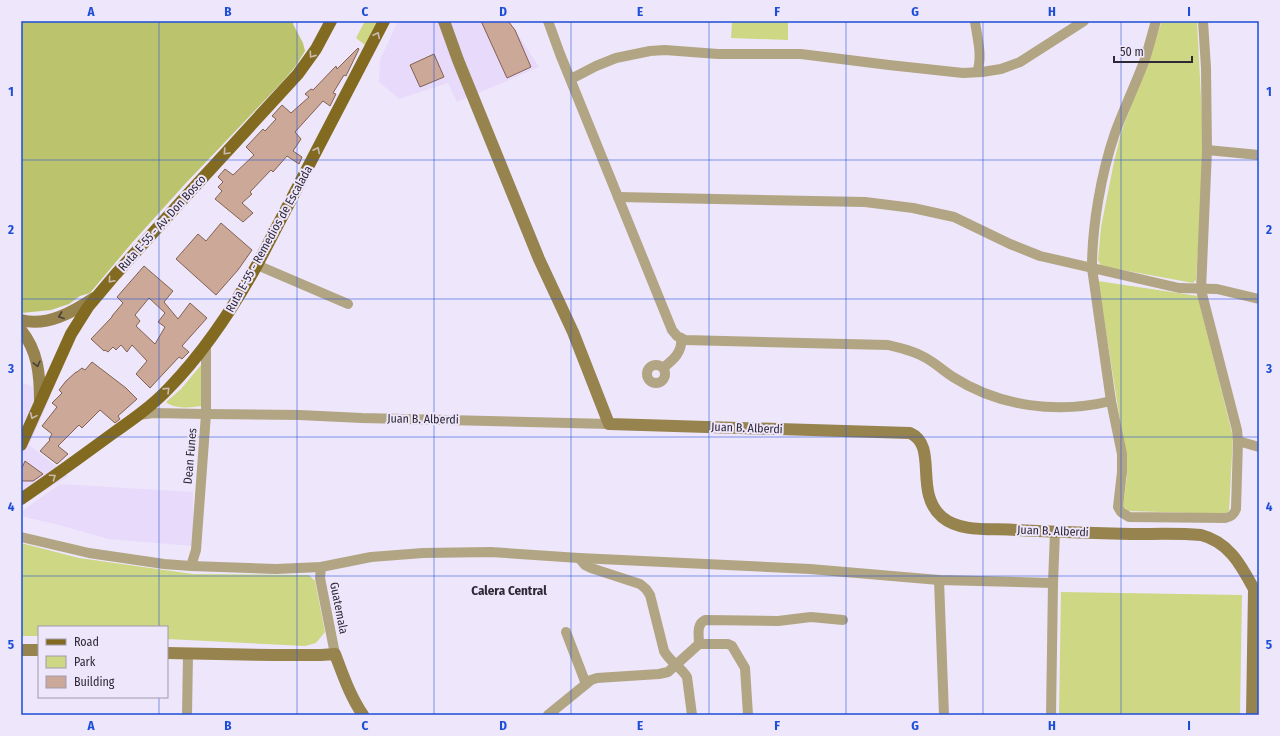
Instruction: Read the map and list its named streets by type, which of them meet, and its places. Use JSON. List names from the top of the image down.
{
  "streets": {
    "main road": ["Ruta E-55 - Av. Don Bosco", "Ruta E-55 - Remedios de Escalada"],
    "street": ["Juan B. Alberdi", "Dean Funes", "Guatemala"]
  },
  "crossings": [
    ["Ruta E-55 - Remedios de Escalada", "Juan B. Alberdi"],
    ["Ruta E-55 - Remedios de Escalada", "Dean Funes"],
    ["Juan B. Alberdi", "Dean Funes"]
  ],
  "one_way": ["Ruta E-55 - Av. Don Bosco", "Ruta E-55 - Remedios de Escalada"],
  "districts": ["Calera Central"],
  "legend": ["Road", "Park", "Building"],
  "scale_bar": "50 m",
  "grid": {
    "columns": [
      "A",
      "B",
      "C",
      "D",
      "E",
      "F",
      "G",
      "H",
      "I"
    ],
    "rows": [
      "1",
      "2",
      "3",
      "4",
      "5"
    ]
  }
}
